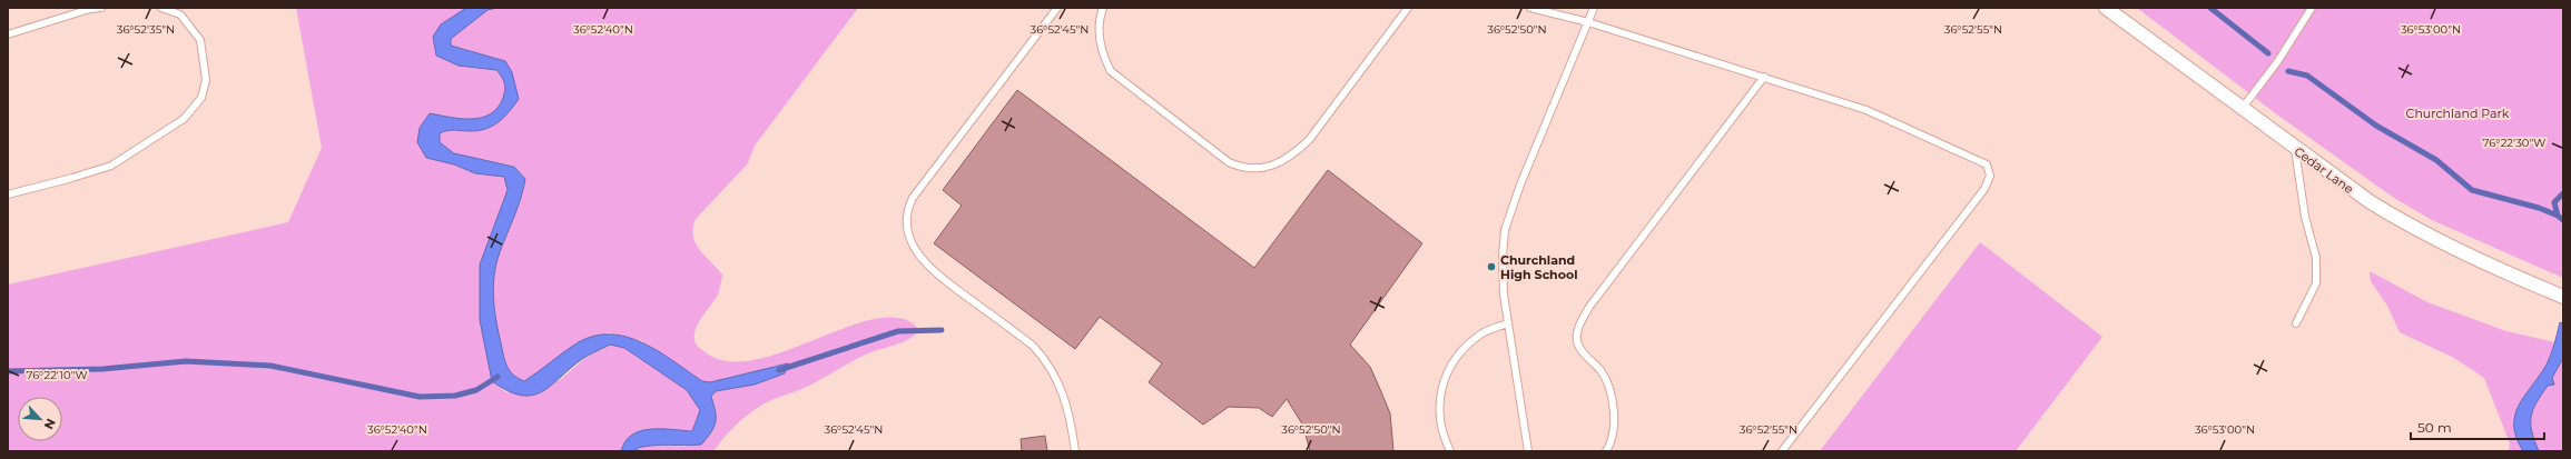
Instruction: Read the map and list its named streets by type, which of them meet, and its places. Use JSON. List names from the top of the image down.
{
  "streets": {
    "street": ["Cedar Lane"]
  },
  "parks": ["Churchland Park"],
  "places": ["Churchland High School"],
  "scale_bar": "50 m",
  "north": "bottom right",
  "coordinates": [
    "36°52'45\"N",
    "36°52'50\"N",
    "36°52'55\"N",
    "36°53'00\"N",
    "36°52'35\"N",
    "36°52'40\"N",
    "76°22'30\"W",
    "76°22'10\"W"
  ]
}
